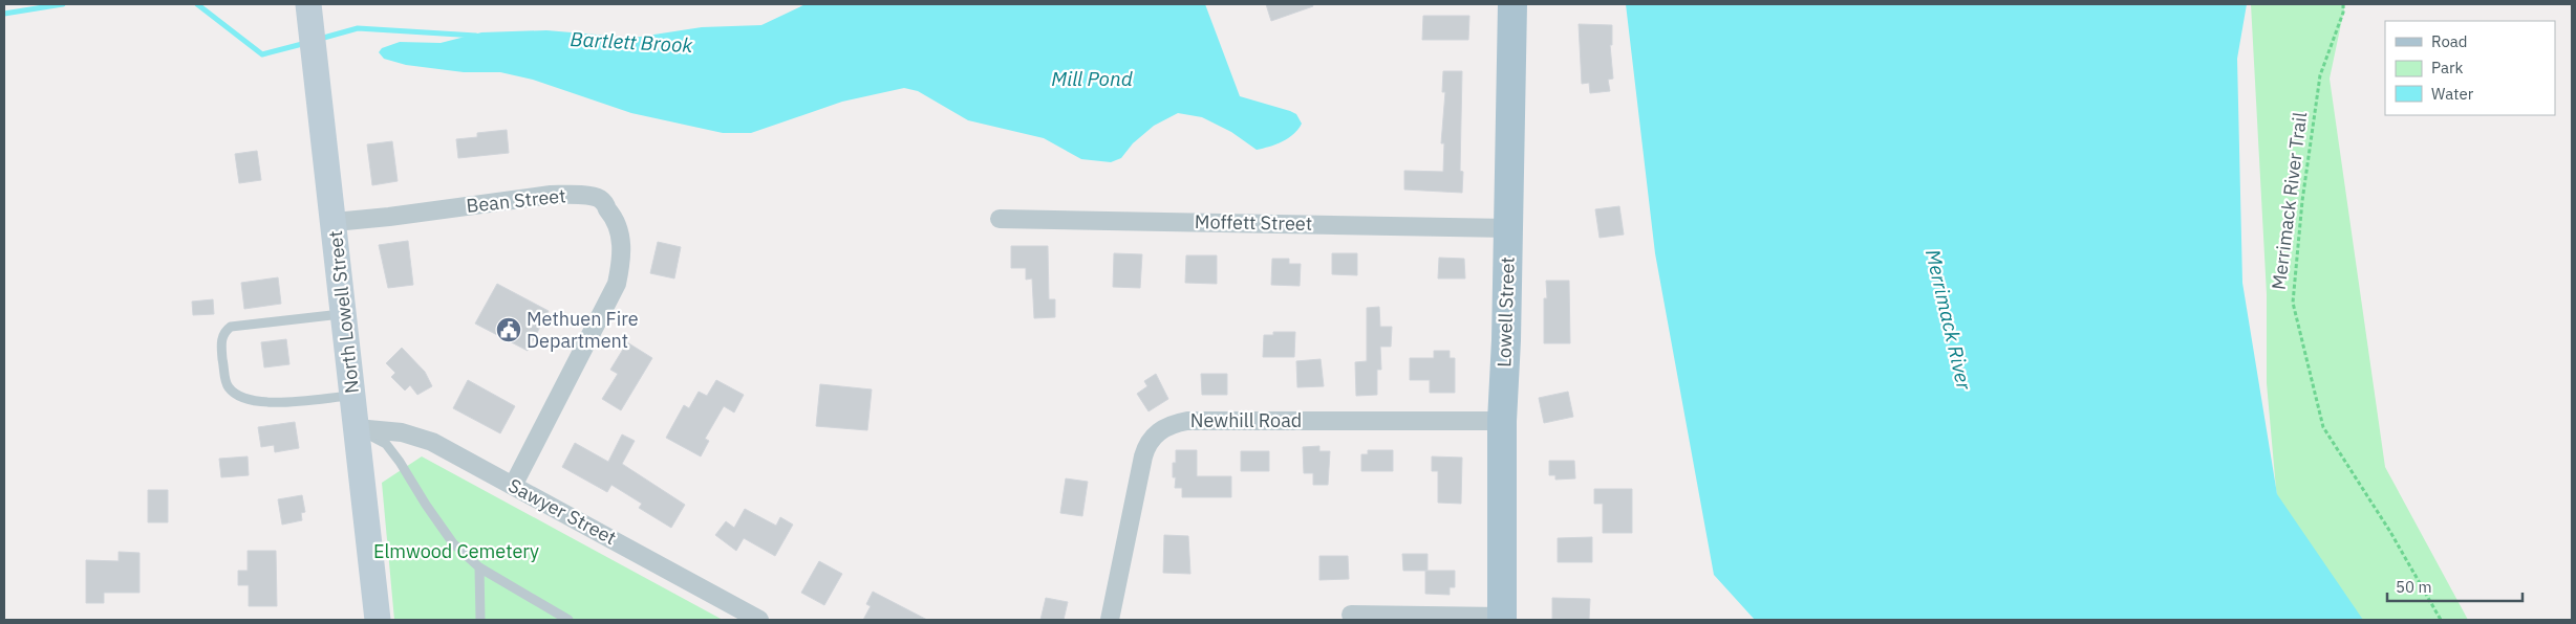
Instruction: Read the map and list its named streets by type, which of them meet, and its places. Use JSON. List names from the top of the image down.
{
  "streets": {
    "main road": ["North Lowell Street", "Lowell Street"],
    "street": [
      "Bean Street",
      "Moffett Street",
      "Newhill Road",
      "Sawyer Street"
    ],
    "path": ["Merrimack River Trail"]
  },
  "crossings": [
    ["Bean Street", "North Lowell Street"],
    ["Bean Street", "Sawyer Street"],
    ["Moffett Street", "Lowell Street"],
    ["North Lowell Street", "Sawyer Street"],
    ["Lowell Street", "Newhill Road"]
  ],
  "water": ["Bartlett Brook", "Mill Pond", "Merrimack River"],
  "parks": ["Elmwood Cemetery"],
  "places": {
    "public building": ["Methuen Fire Department"]
  },
  "legend": ["Road", "Park", "Water"],
  "scale_bar": "50 m"
}
